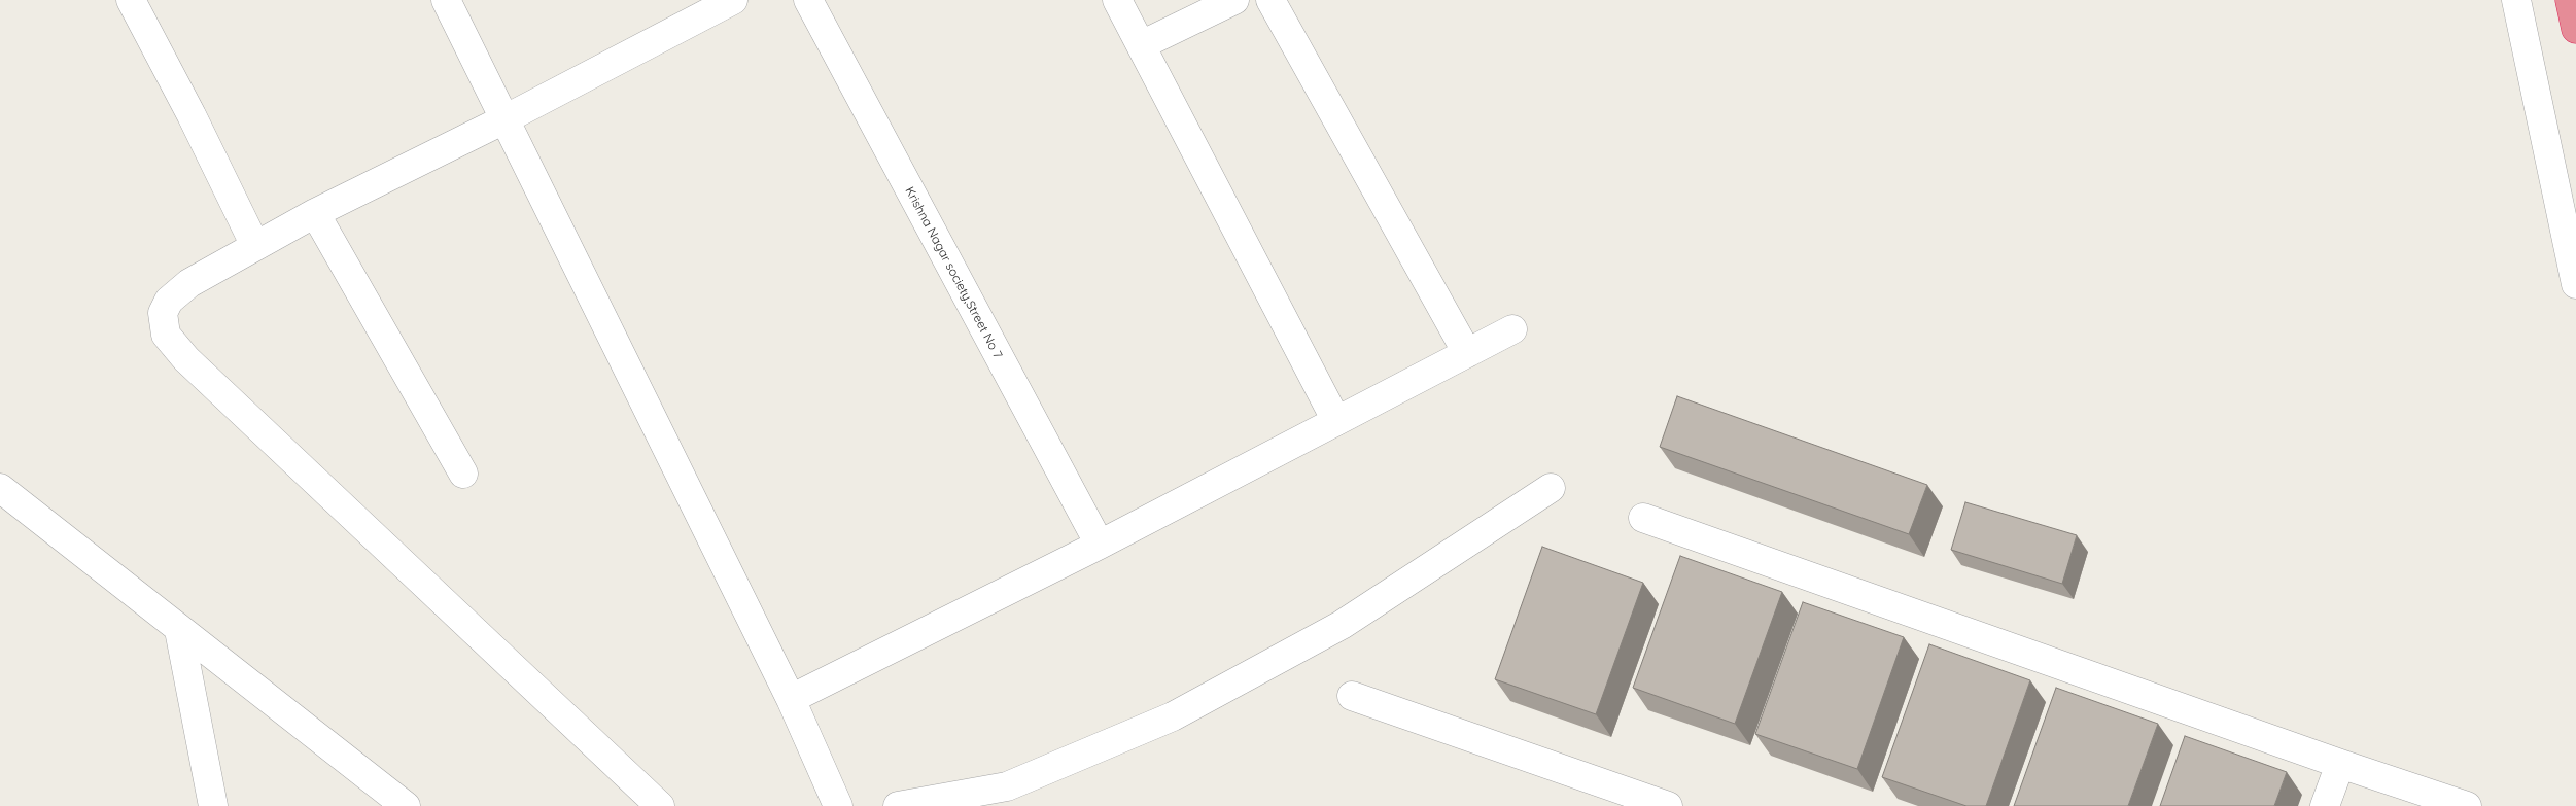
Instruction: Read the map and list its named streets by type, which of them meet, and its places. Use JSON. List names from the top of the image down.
{
  "streets": {
    "street": ["Krishna Nagar society,Street No 7"]
  }
}
